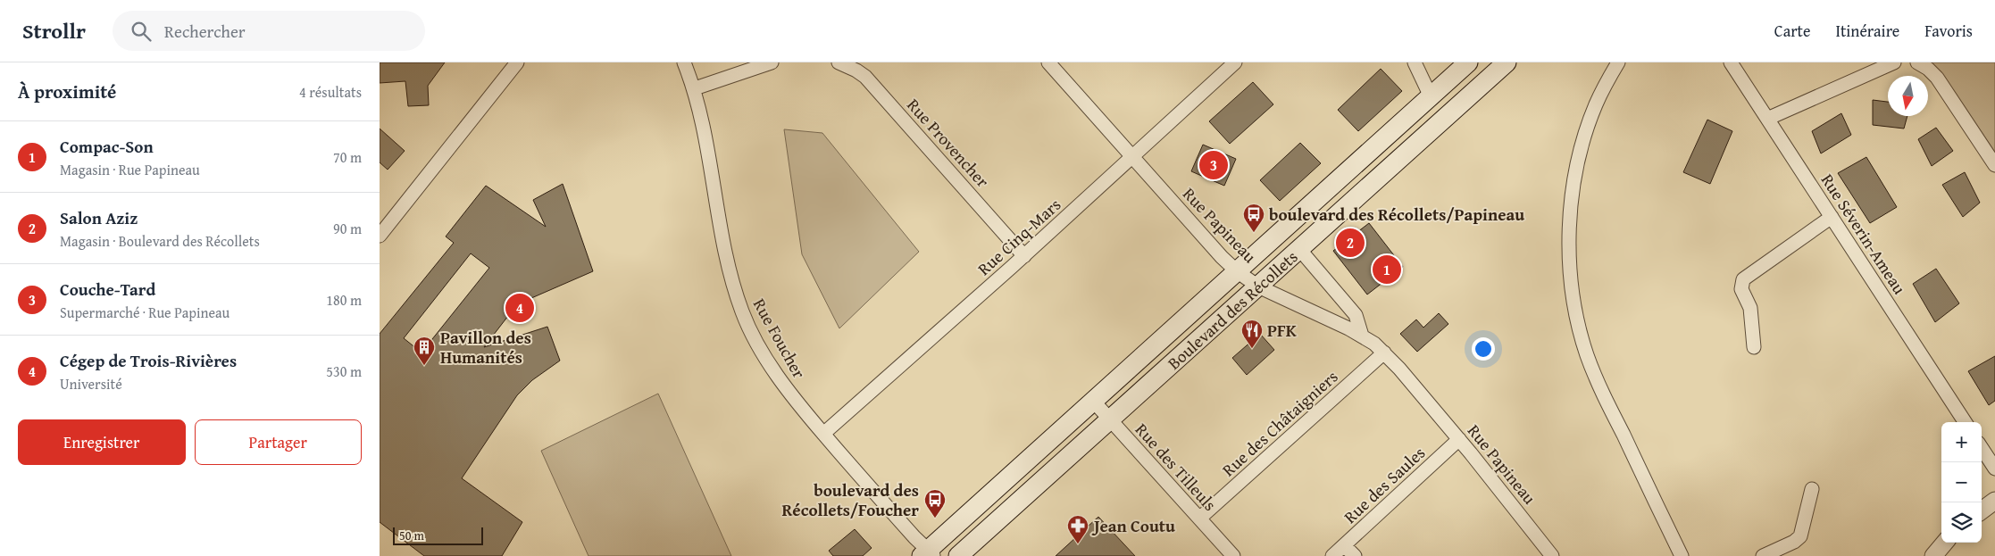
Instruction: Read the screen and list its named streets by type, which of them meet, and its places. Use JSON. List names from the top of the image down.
{
  "streets": {
    "main road": ["Boulevard des Récollets"],
    "street": [
      "Rue Provencher",
      "Rue Papineau",
      "Rue Séverin-Ameau",
      "Rue Cinq-Mars",
      "Rue Foucher",
      "Rue des Châtaigniers",
      "Rue des Tilleuls",
      "Rue des Saules"
    ]
  },
  "crossings": [
    ["Rue Provencher", "Rue Cinq-Mars"],
    ["Rue Papineau", "Rue Cinq-Mars"],
    ["Rue Papineau", "Boulevard des Récollets"],
    ["Rue Papineau", "Rue des Châtaigniers"],
    ["Rue Papineau", "Rue des Saules"],
    ["Rue Cinq-Mars", "Rue Foucher"],
    ["Boulevard des Récollets", "Rue Foucher"],
    ["Boulevard des Récollets", "Rue des Tilleuls"],
    ["Rue des Châtaigniers", "Rue des Tilleuls"]
  ],
  "places": {
    "bus stop": ["boulevard des Récollets/Papineau", "boulevard des Récollets/Foucher"],
    "restaurant": ["PFK"],
    "building": ["Pavillon des Humanités"],
    "pharmacy": ["Jean Coutu"]
  },
  "scale_bar": "50 m",
  "north": "bottom",
  "page": {
    "header": "Strollr",
    "search": "Rechercher",
    "nav": ["Carte", "Itinéraire", "Favoris"],
    "heading": ["À proximité", "4 résultats"],
    "list": [
      {
        "mark": "1",
        "name": "Compac-Son",
        "note": "Magasin · Rue Papineau",
        "value": "70 m"
      },
      {
        "mark": "2",
        "name": "Salon Aziz",
        "note": "Magasin · Boulevard des Récollets",
        "value": "90 m"
      },
      {
        "mark": "3",
        "name": "Couche-Tard",
        "note": "Supermarché · Rue Papineau",
        "value": "180 m"
      },
      {
        "mark": "4",
        "name": "Cégep de Trois-Rivières",
        "note": "Université",
        "value": "530 m"
      }
    ],
    "pins": [
      "3",
      "2",
      "1",
      "4"
    ],
    "buttons": ["Enregistrer", "Partager"],
    "map_buttons": ["+", "−"],
    "scale": "50 m"
  }
}
